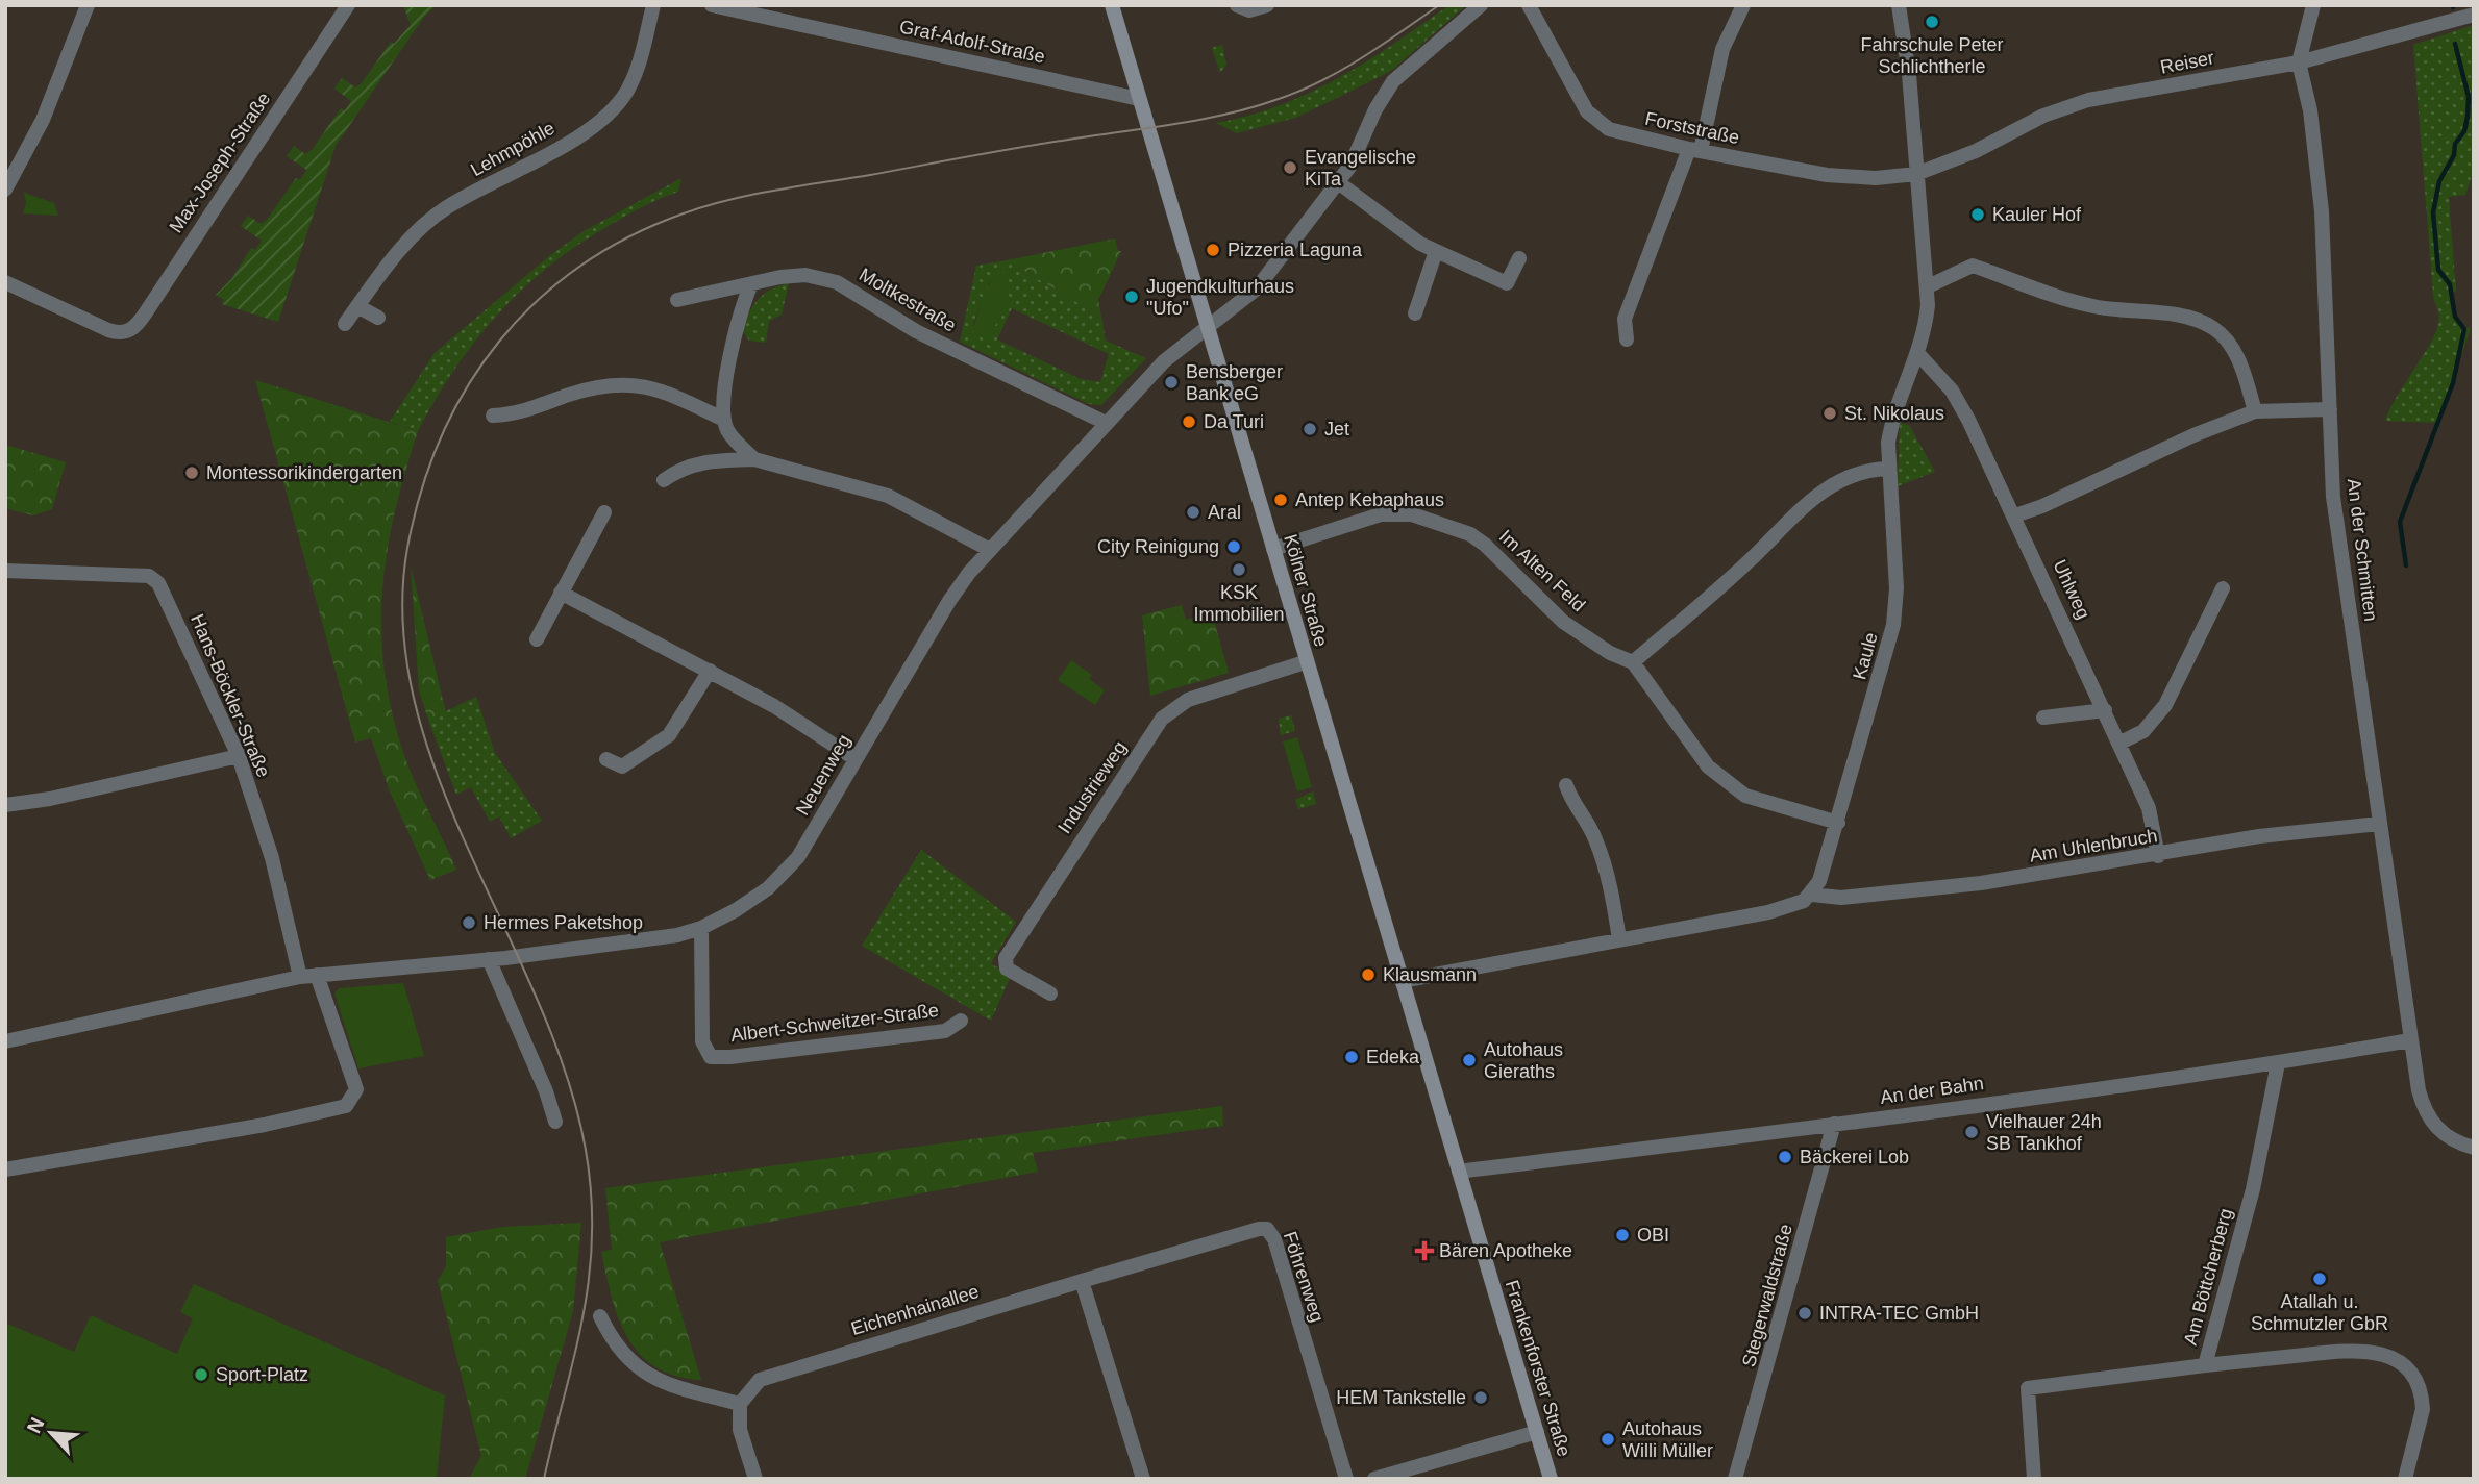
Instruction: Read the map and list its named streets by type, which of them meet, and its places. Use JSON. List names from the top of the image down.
{
  "streets": {
    "main road": ["Kölner Straße", "Frankenforster Straße"],
    "street": [
      "Graf-Adolf-Straße",
      "Reiser",
      "Forststraße",
      "Lehmpöhle",
      "Max-Joseph-Straße",
      "Moltkestraße",
      "An der Schmitten",
      "Im Alten Feld",
      "Uhlweg",
      "Kaule",
      "Hans-Böckler-Straße",
      "Neuenweg",
      "Industrieweg",
      "Am Uhlenbruch",
      "Albert-Schweitzer-Straße",
      "An der Bahn",
      "Föhrenweg",
      "Am Böttcherberg",
      "Stegerwaldstraße",
      "Eichenhainallee"
    ]
  },
  "crossings": [
    ["Graf-Adolf-Straße", "Kölner Straße"],
    ["Reiser", "Forststraße"],
    ["Reiser", "An der Schmitten"],
    ["Reiser", "Kaule"],
    ["Forststraße", "Kaule"],
    ["Moltkestraße", "Neuenweg"],
    ["An der Schmitten", "Am Uhlenbruch"],
    ["An der Schmitten", "An der Bahn"],
    ["Im Alten Feld", "Kölner Straße"],
    ["Uhlweg", "Kaule"],
    ["Uhlweg", "Am Uhlenbruch"],
    ["Kölner Straße", "Neuenweg"],
    ["Kölner Straße", "Industrieweg"],
    ["Kölner Straße", "Frankenforster Straße"],
    ["Kaule", "Am Uhlenbruch"],
    ["Hans-Böckler-Straße", "Neuenweg"],
    ["Neuenweg", "Albert-Schweitzer-Straße"],
    ["An der Bahn", "Am Böttcherberg"],
    ["An der Bahn", "Stegerwaldstraße"],
    ["An der Bahn", "Frankenforster Straße"],
    ["Föhrenweg", "Eichenhainallee"]
  ],
  "places": {
    "other": [
      "Fahrschule Peter Schlichtherle",
      "Evangelische KiTa",
      "Kauler Hof",
      "Pizzeria Laguna",
      "Jugendkulturhaus \"Ufo\"",
      "Bensberger Bank eG",
      "St. Nikolaus",
      "Da Turi",
      "Jet",
      "Montessorikindergarten",
      "Antep Kebaphaus",
      "Aral",
      "City Reinigung",
      "KSK Immobilien",
      "Hermes Paketshop",
      "Klausmann",
      "Edeka",
      "Autohaus Gieraths",
      "Vielhauer 24h SB Tankhof",
      "Bäckerei Lob",
      "OBI",
      "Atallah u. Schmutzler GbR",
      "INTRA-TEC GmbH",
      "Sport-Platz",
      "HEM Tankstelle",
      "Autohaus Willi Müller"
    ],
    "health": ["Bären Apotheke"]
  },
  "north": "top left"
}
